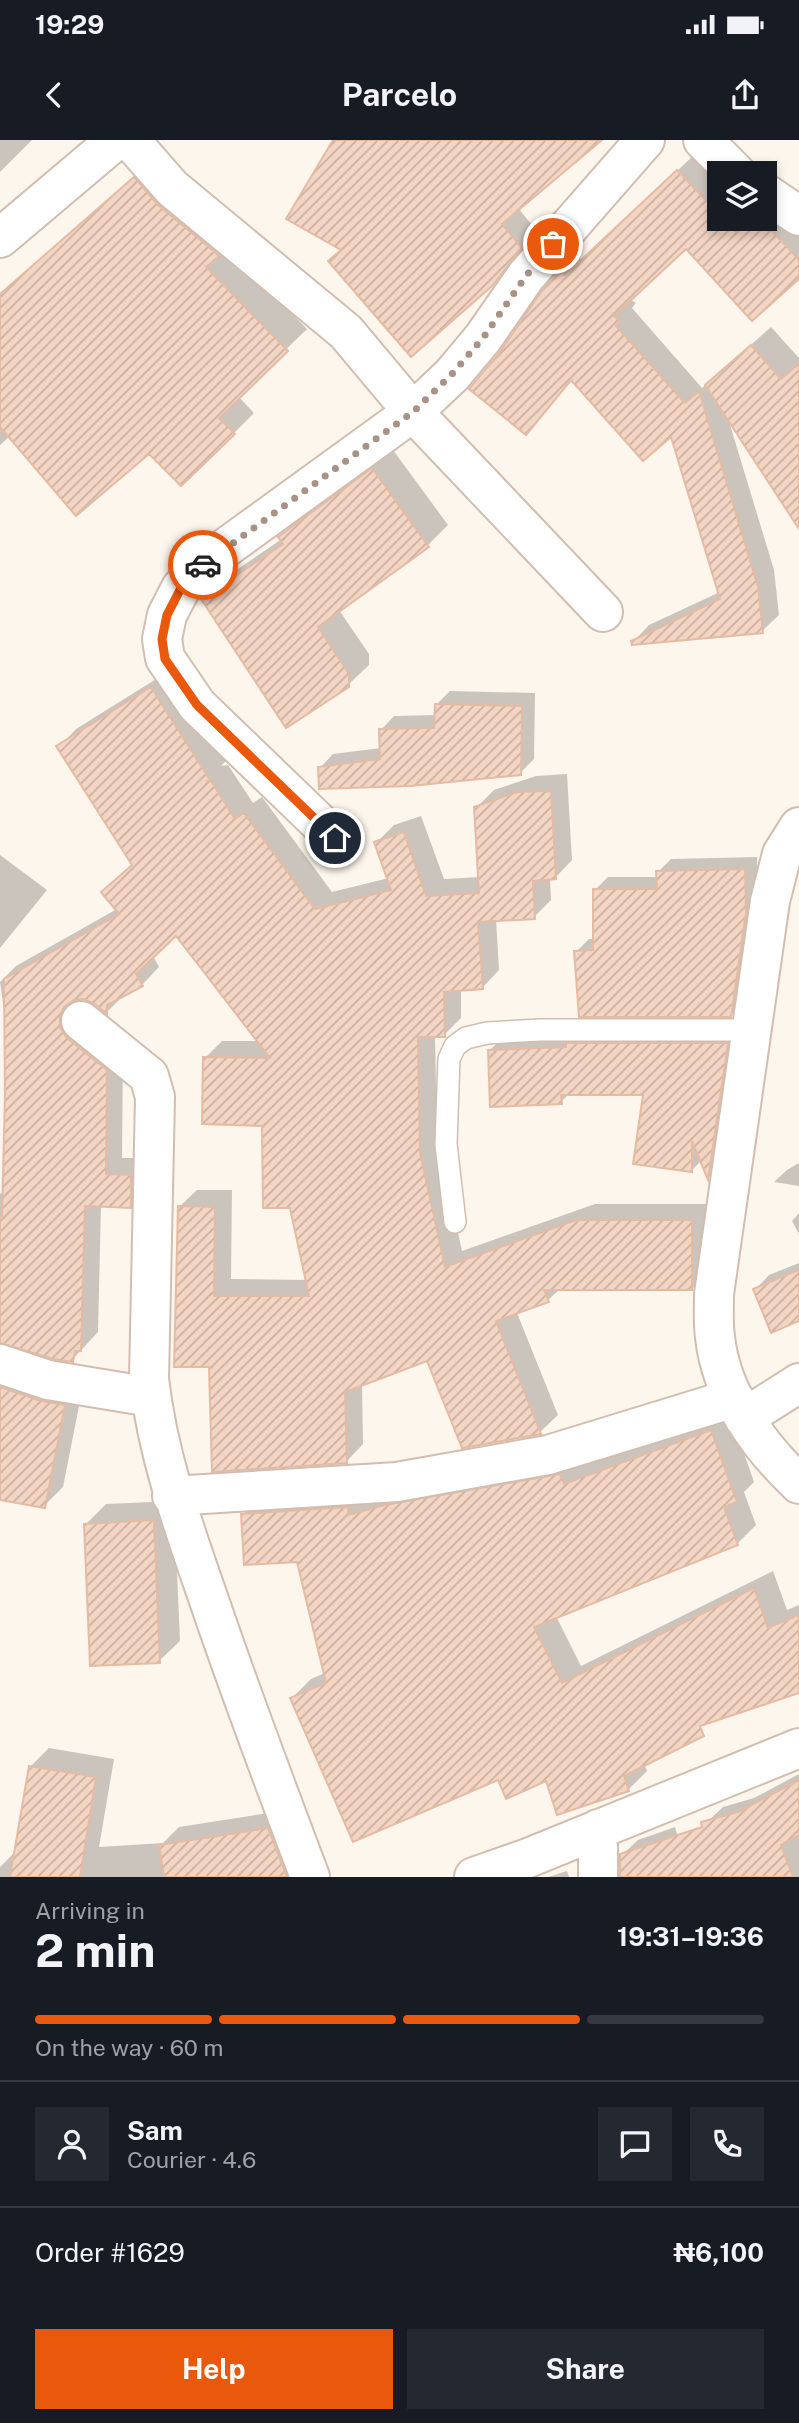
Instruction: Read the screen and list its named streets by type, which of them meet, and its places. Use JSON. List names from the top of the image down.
{
  "page": {
    "status": "19:29",
    "header": "Parcelo",
    "heading": ["2 min", "Arriving in", "19:31–19:36"],
    "panel": [
      "Sam",
      "Courier · 4.6",
      "Order #1629",
      "₦6,100"
    ],
    "bar": "On the way · 60 m",
    "buttons": ["Help", "Share"]
  }
}
